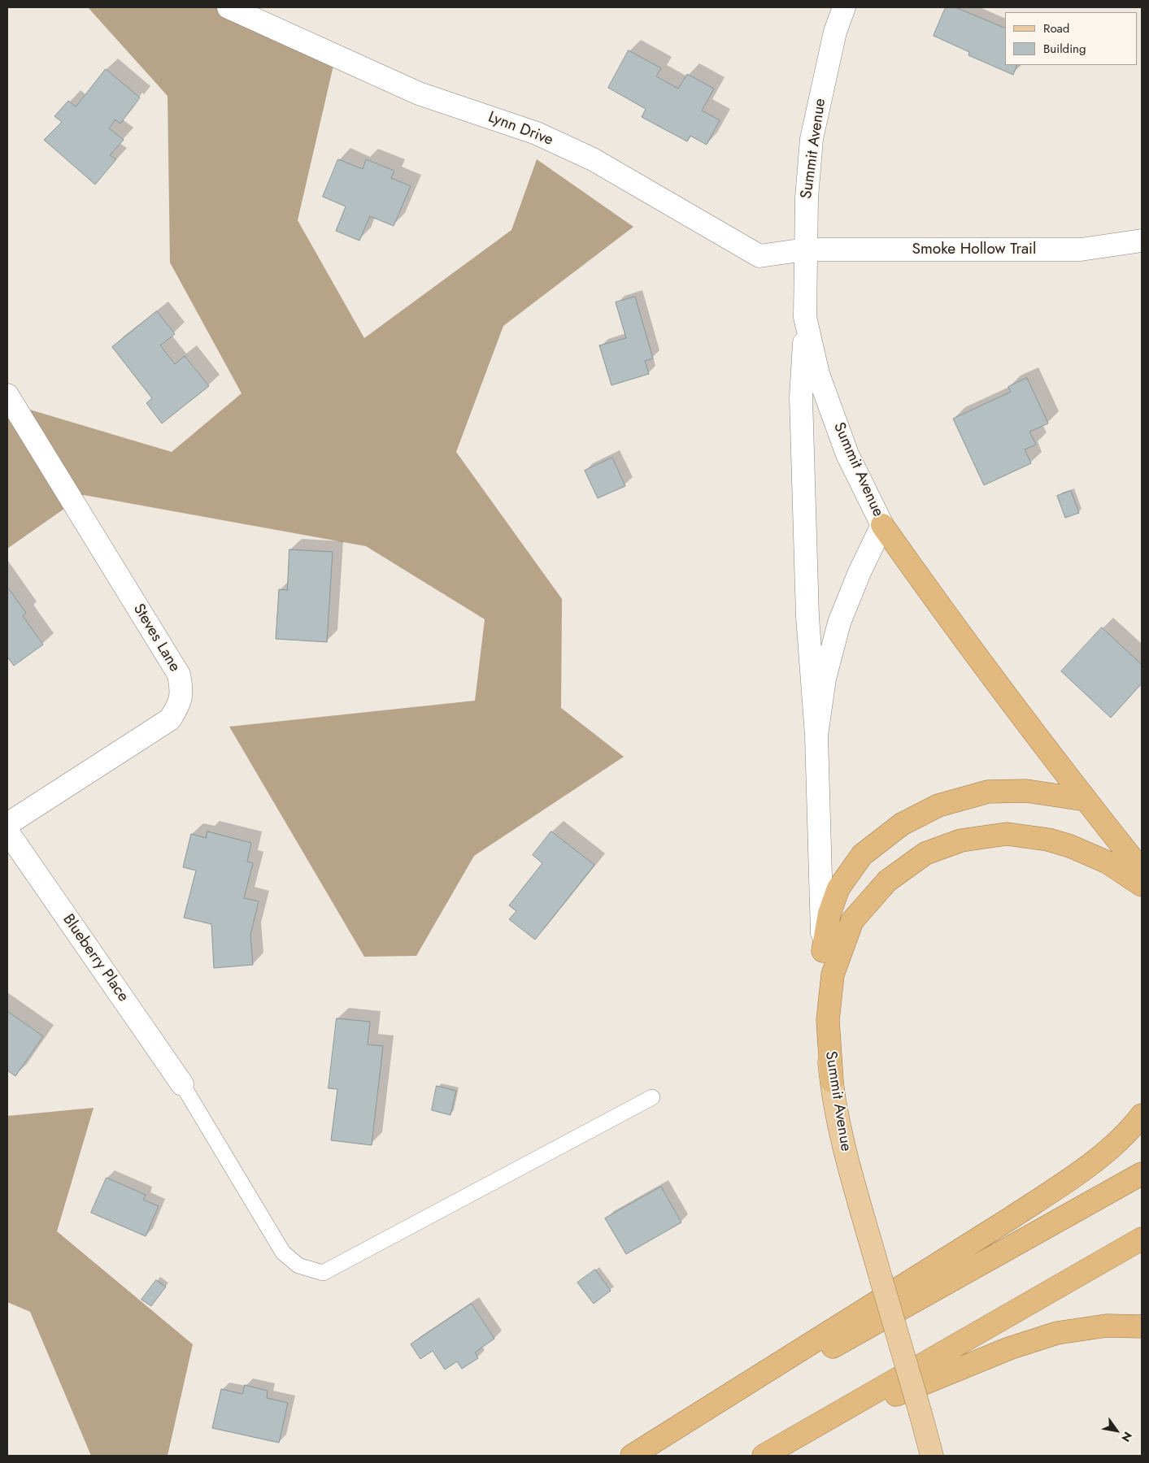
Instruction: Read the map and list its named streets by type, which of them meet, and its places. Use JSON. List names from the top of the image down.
{
  "streets": {
    "main road": ["Summit Avenue"],
    "street": [
      "Lynn Drive",
      "Smoke Hollow Trail",
      "Steves Lane",
      "Blueberry Place"
    ]
  },
  "crossings": [
    ["Lynn Drive", "Summit Avenue"],
    ["Lynn Drive", "Smoke Hollow Trail"],
    ["Summit Avenue", "Smoke Hollow Trail"]
  ],
  "legend": ["Road", "Building"],
  "north": "bottom right"
}
